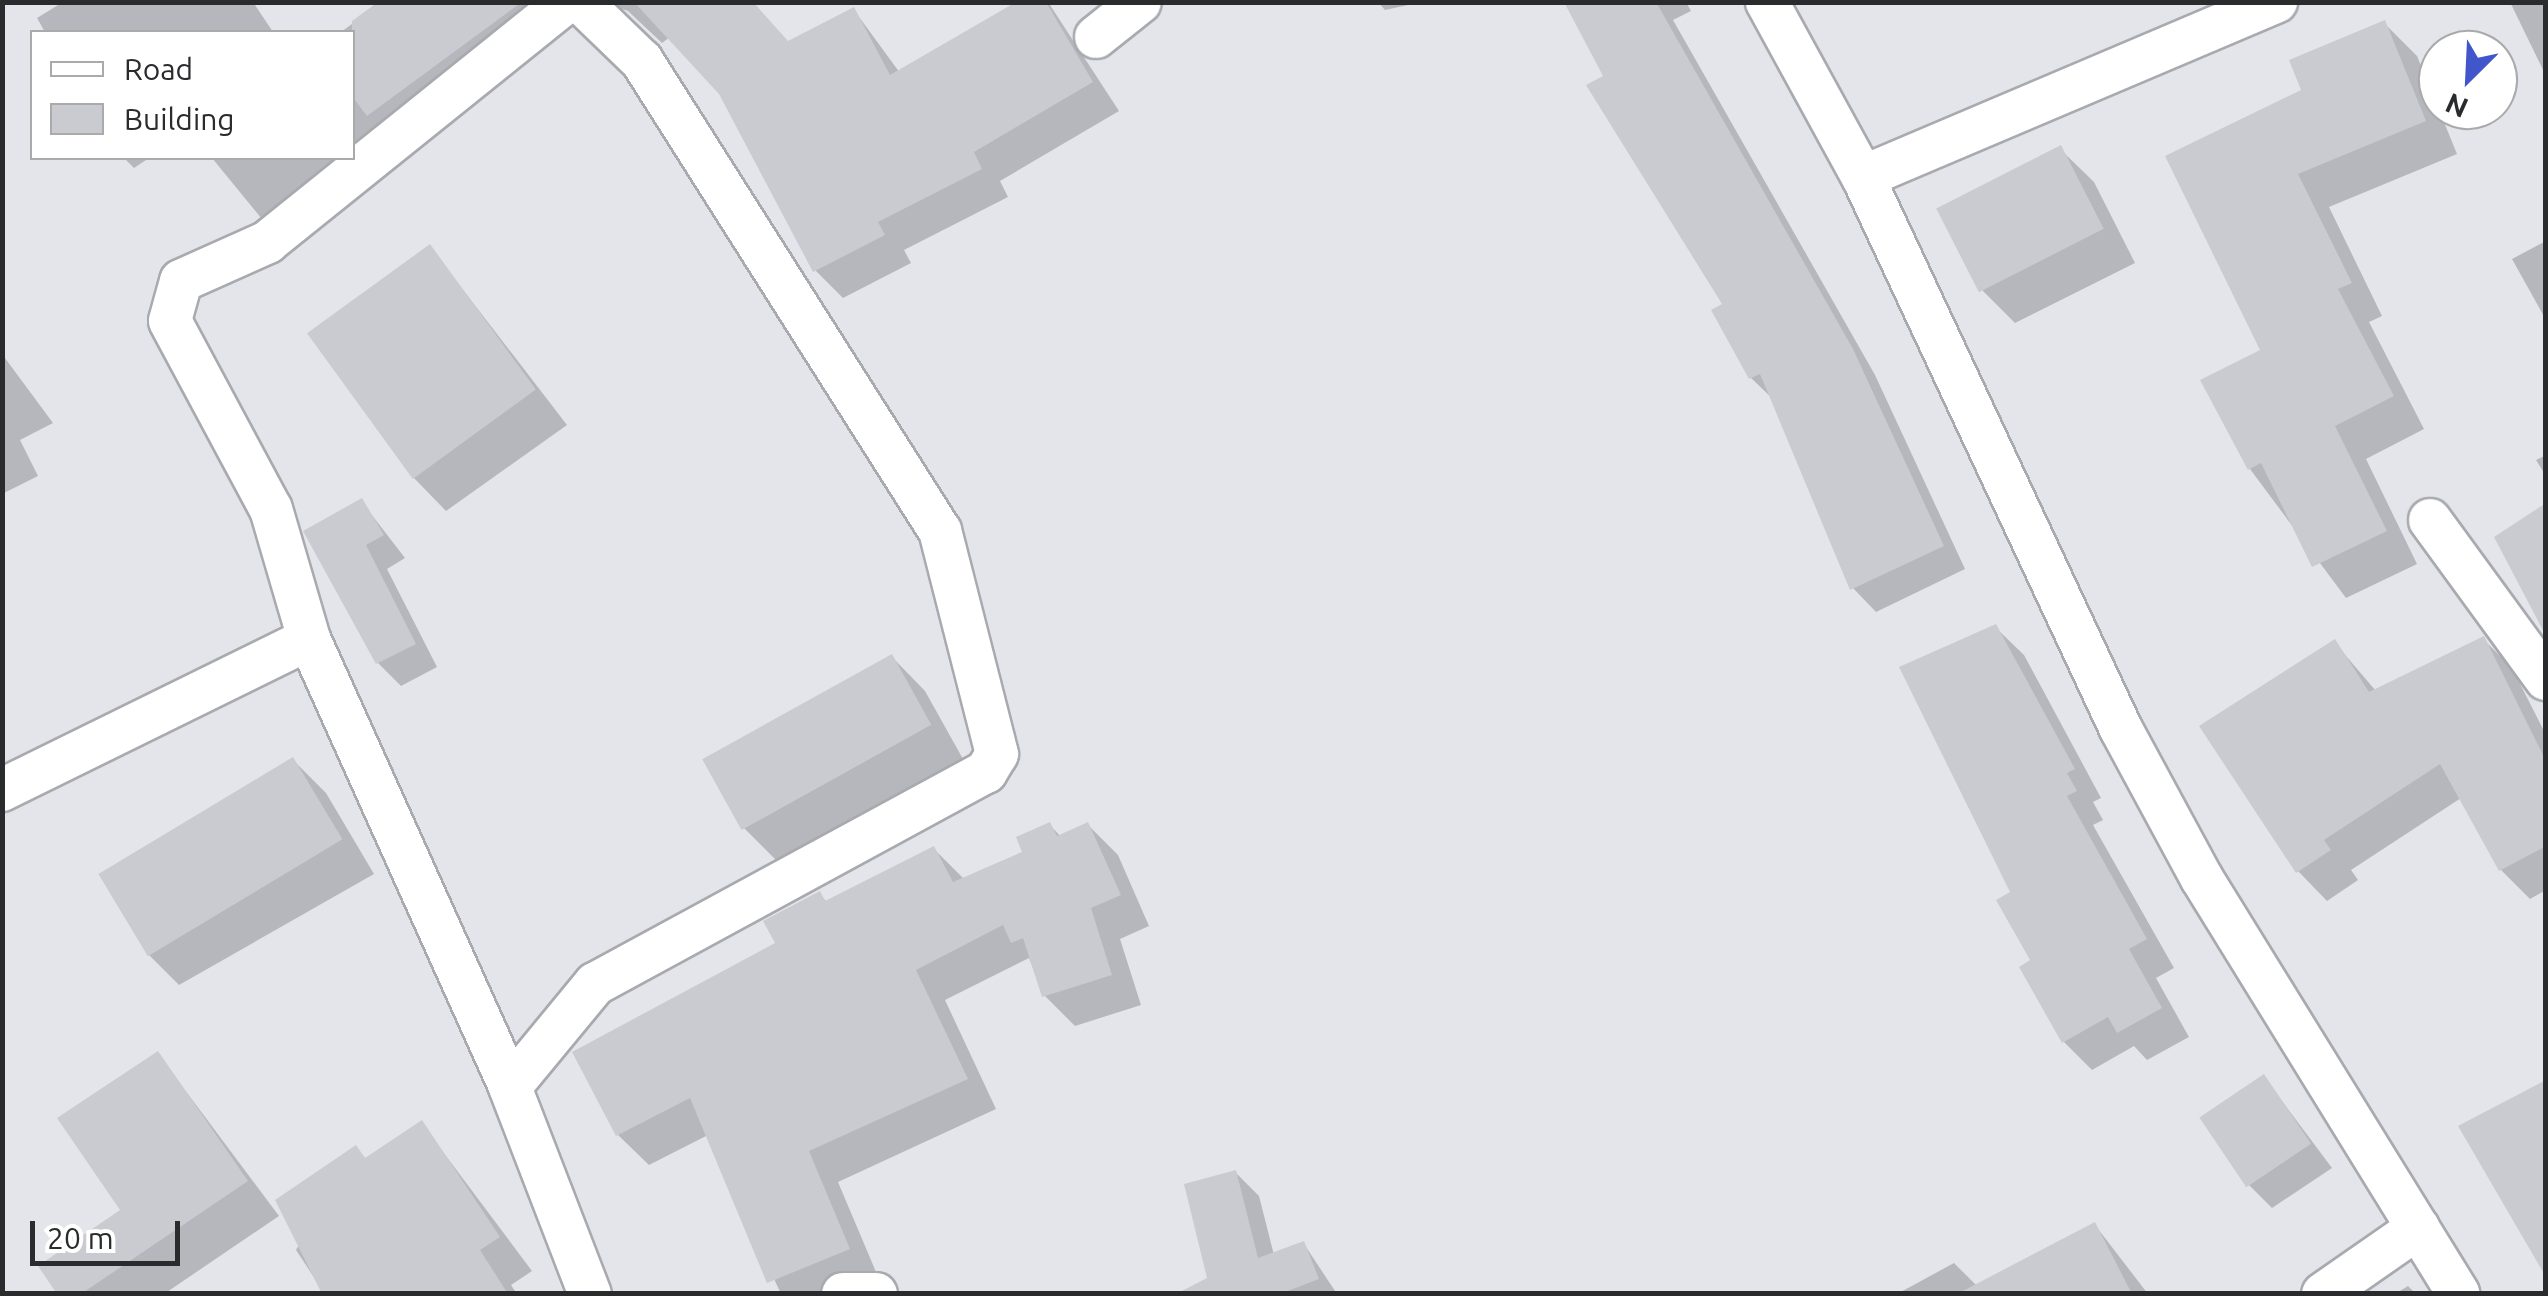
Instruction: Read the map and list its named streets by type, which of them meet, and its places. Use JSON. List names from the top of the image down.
{
  "legend": ["Road", "Building"],
  "scale_bar": "20 m",
  "north": "bottom left"
}
